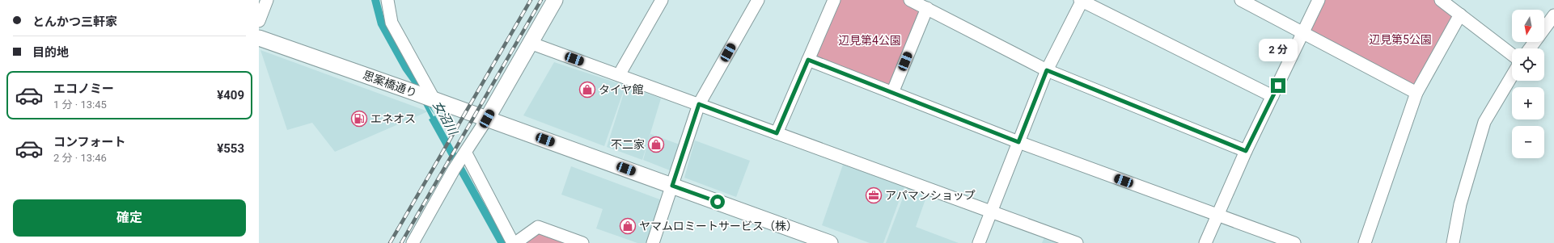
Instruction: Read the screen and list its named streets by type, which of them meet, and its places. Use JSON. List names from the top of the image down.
{
  "streets": {
    "street": ["思案橋通り"]
  },
  "water": ["女沼川"],
  "parks": ["辺見第5公園", "辺見第4公園"],
  "places": {
    "shop": ["タイヤ館", "不二家", "ヤマムロミートサービス（株）"],
    "fuel station": ["エネオス"],
    "office": ["アパマンショップ"]
  },
  "north": "bottom",
  "page": {
    "banner": ["とんかつ三軒家", "目的地"],
    "map_buttons": ["+", "−"],
    "bubble": "2 分",
    "list": [
      {
        "name": "エコノミー",
        "note": "1 分 · 13:45",
        "value": "¥409"
      },
      {
        "name": "コンフォート",
        "note": "2 分 · 13:46",
        "value": "¥553"
      }
    ],
    "buttons": "確定"
  }
}
